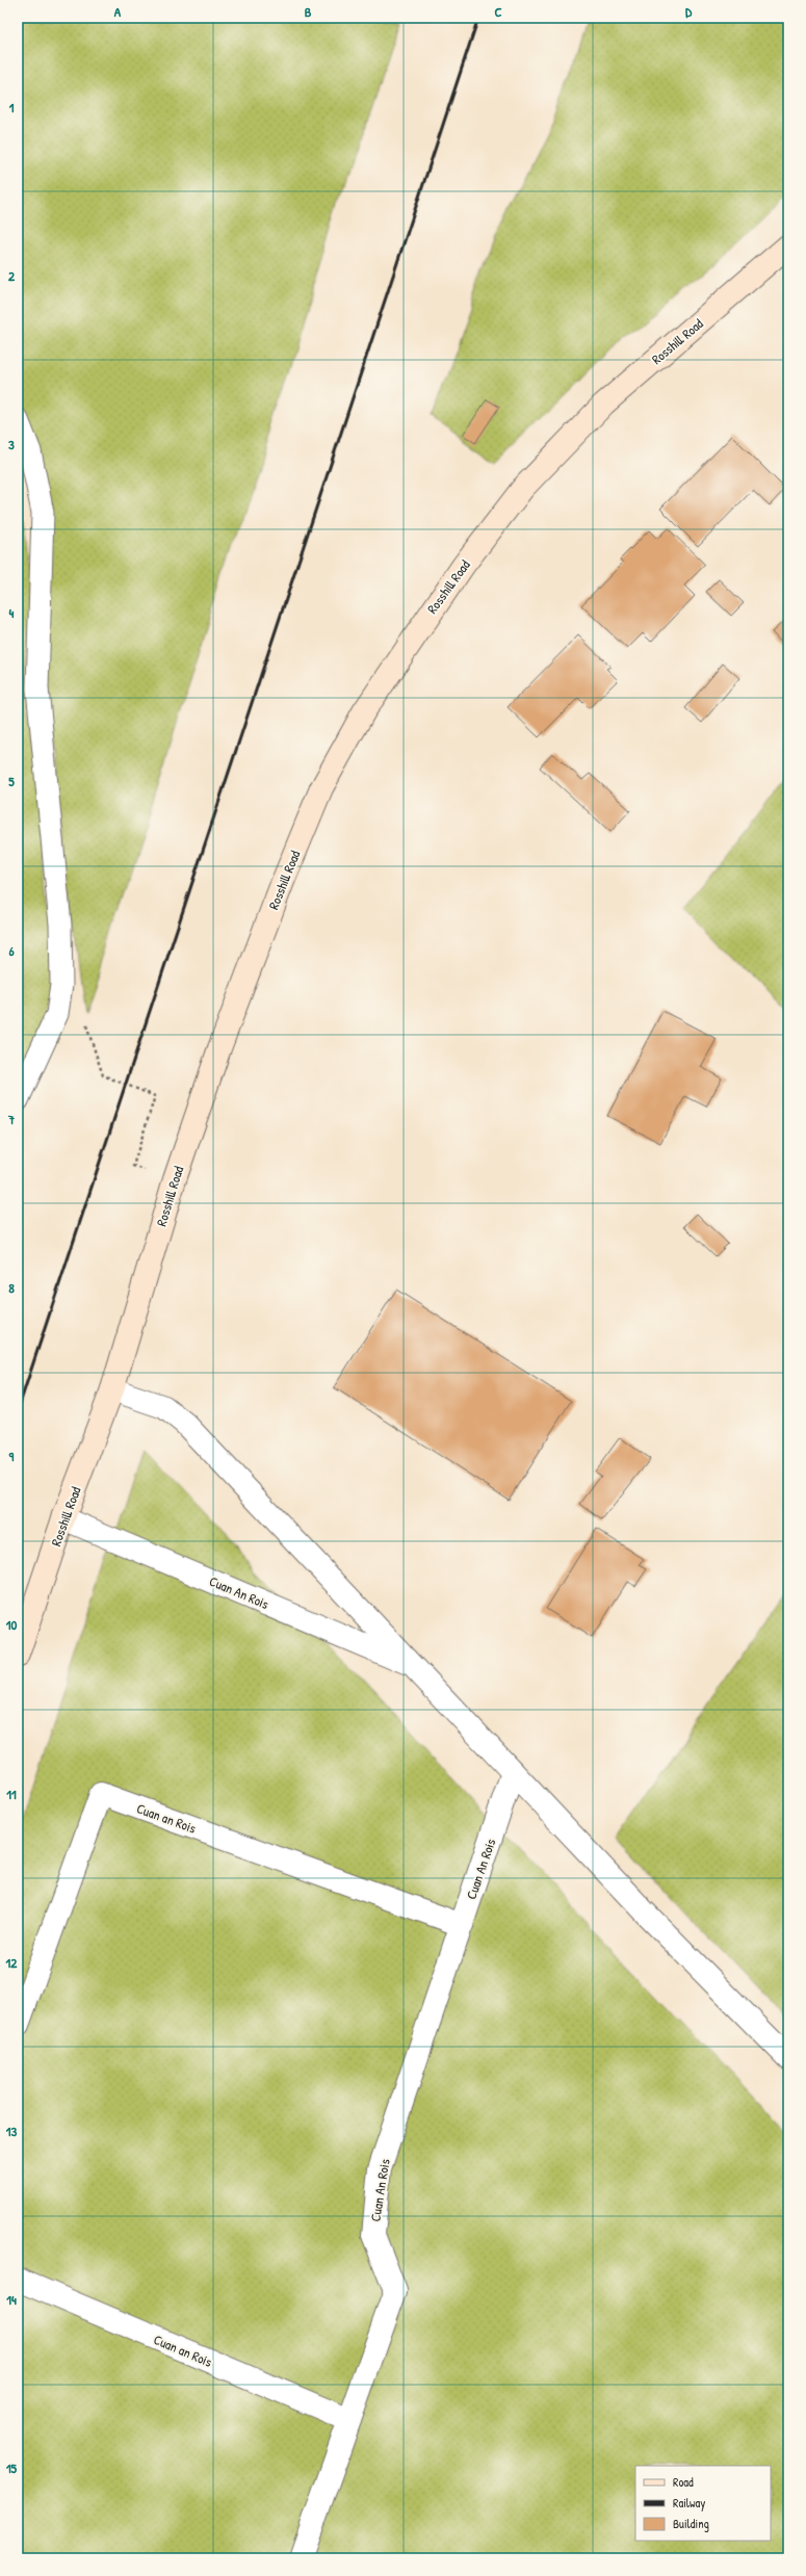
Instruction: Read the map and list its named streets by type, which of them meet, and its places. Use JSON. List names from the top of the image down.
{
  "streets": {
    "street": ["Rosshill Road", "Cuan An Rois", "Cuan an Rois"]
  },
  "crossings": [
    ["Rosshill Road", "Cuan An Rois"],
    ["Cuan An Rois", "Cuan an Rois"]
  ],
  "legend": ["Road", "Railway", "Building"],
  "grid": {
    "columns": [
      "A",
      "B",
      "C",
      "D"
    ],
    "rows": [
      "1",
      "2",
      "3",
      "4",
      "5",
      "6",
      "7",
      "8",
      "9",
      "10",
      "11",
      "12",
      "13",
      "14",
      "15"
    ]
  }
}
